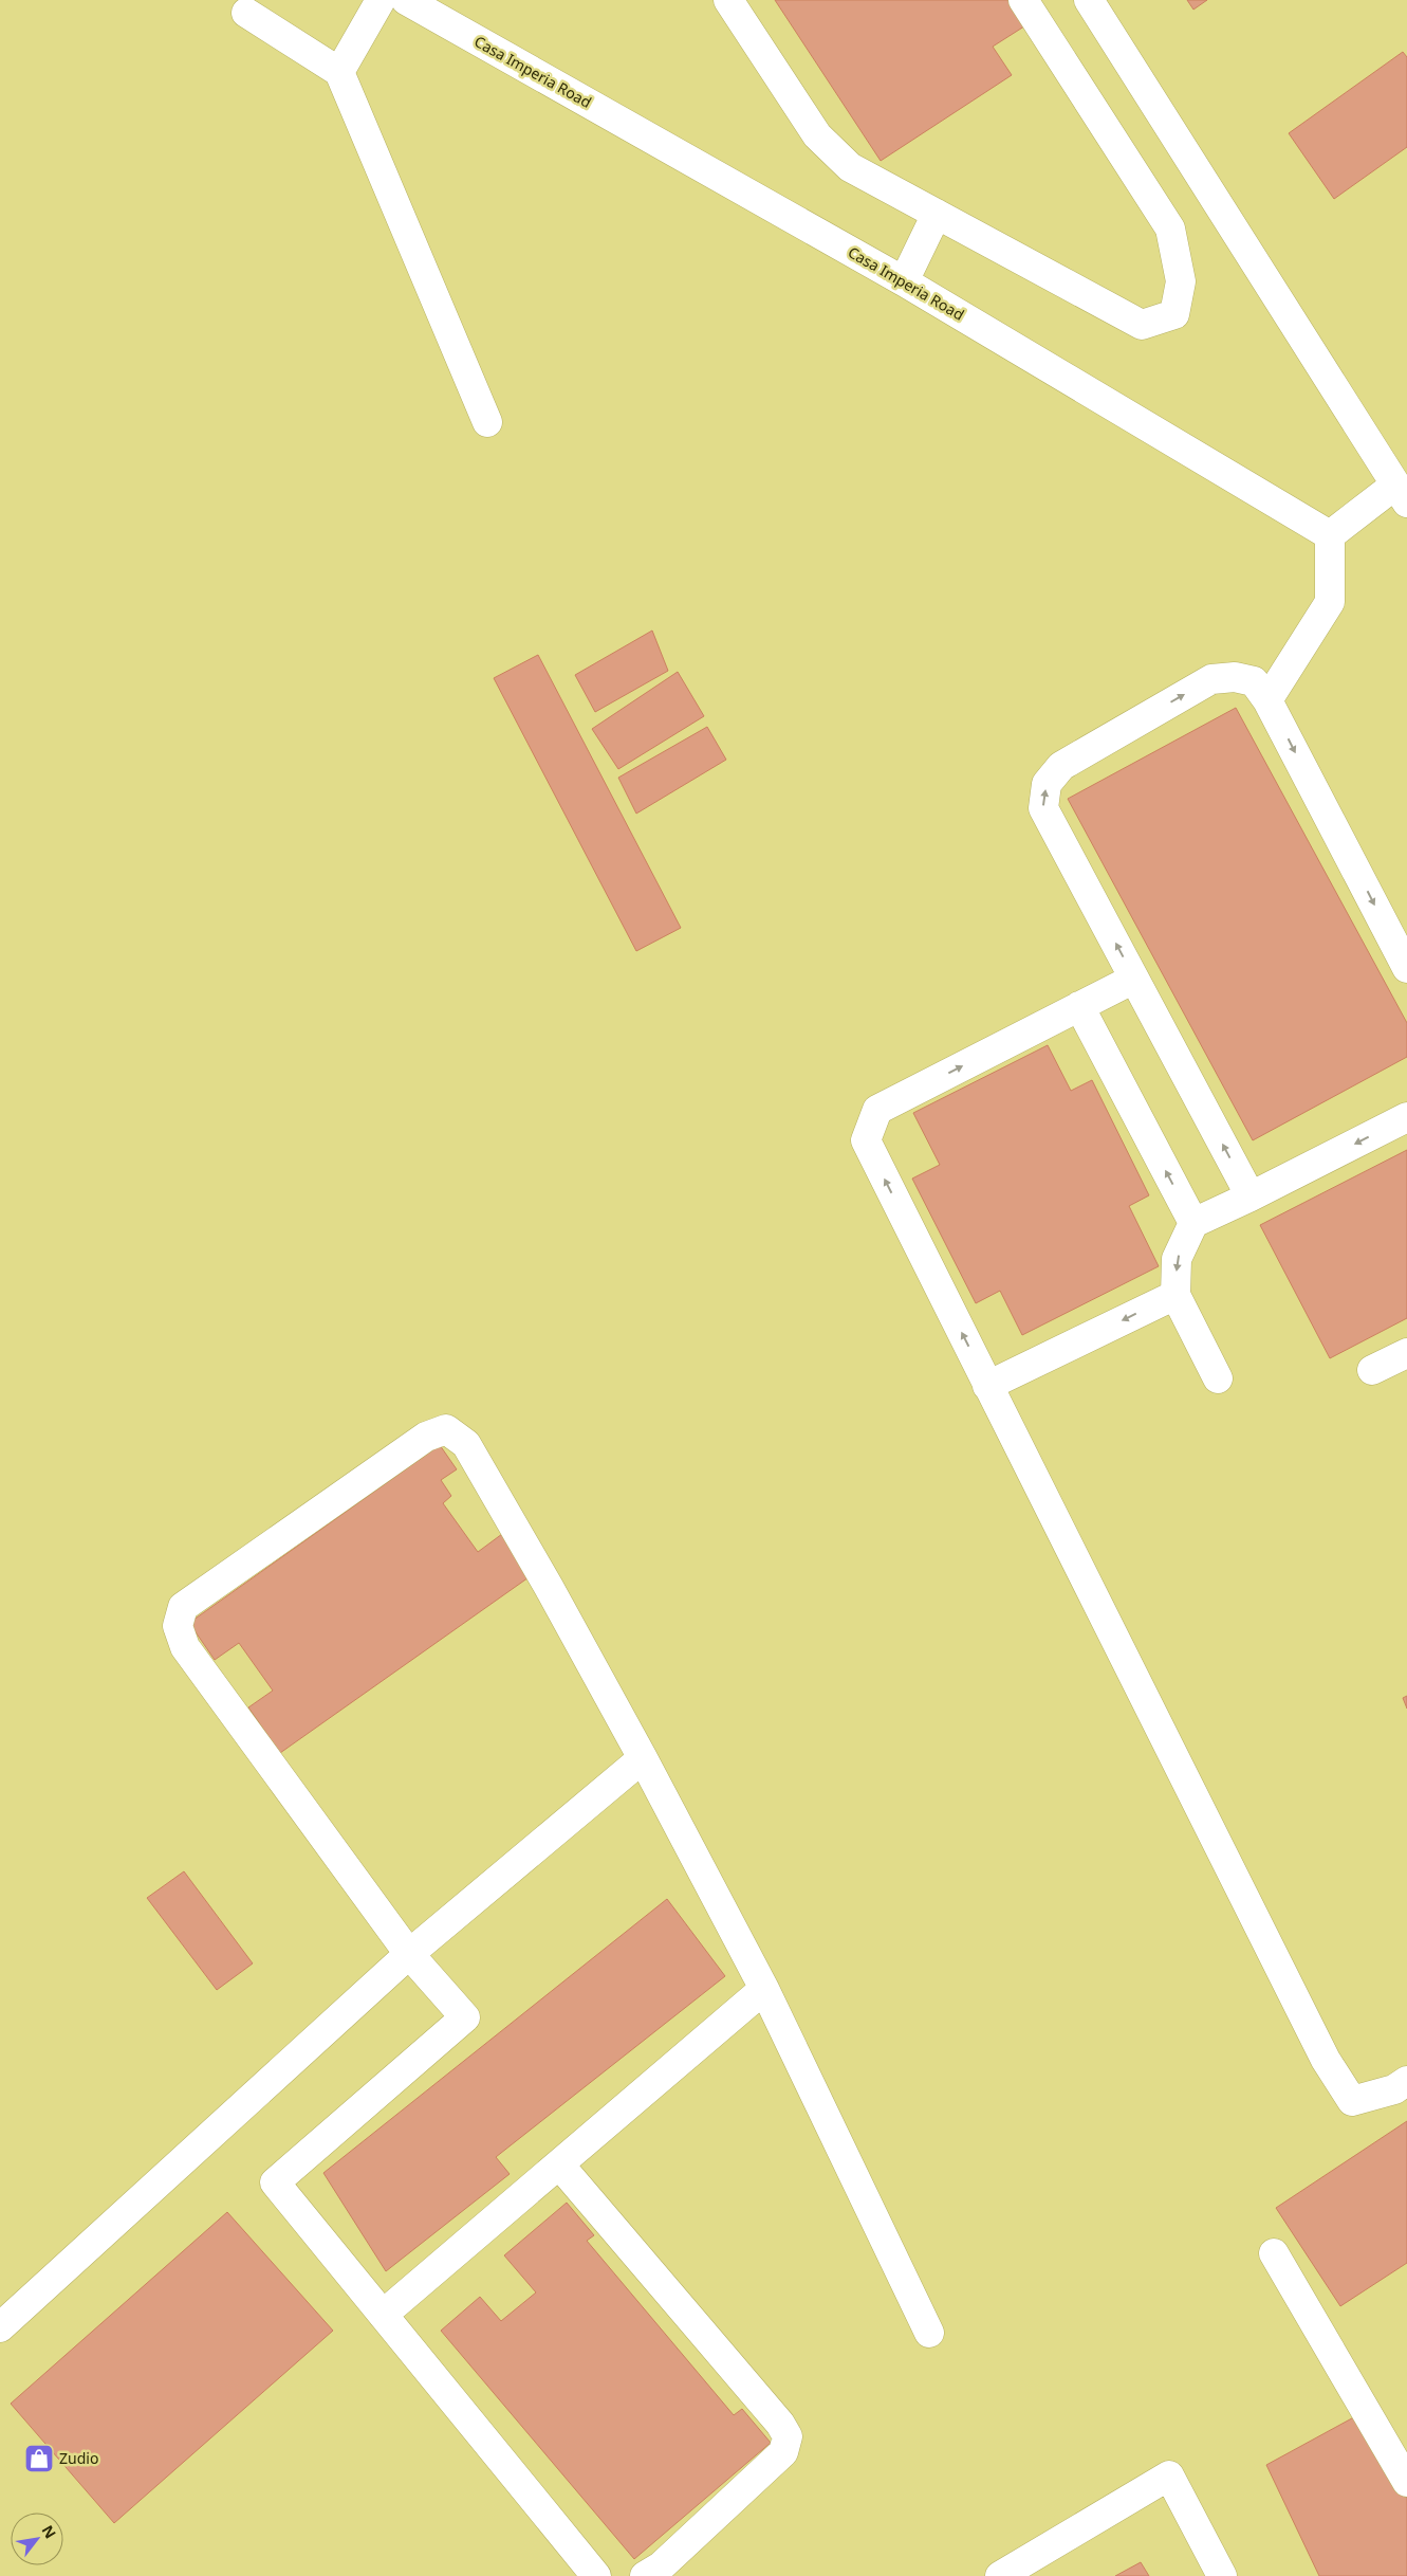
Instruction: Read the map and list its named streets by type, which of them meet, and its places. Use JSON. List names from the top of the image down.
{
  "streets": {
    "street": ["Casa Imperia Road"]
  },
  "places": {
    "shop": ["Zudio"]
  },
  "north": "top right"
}
